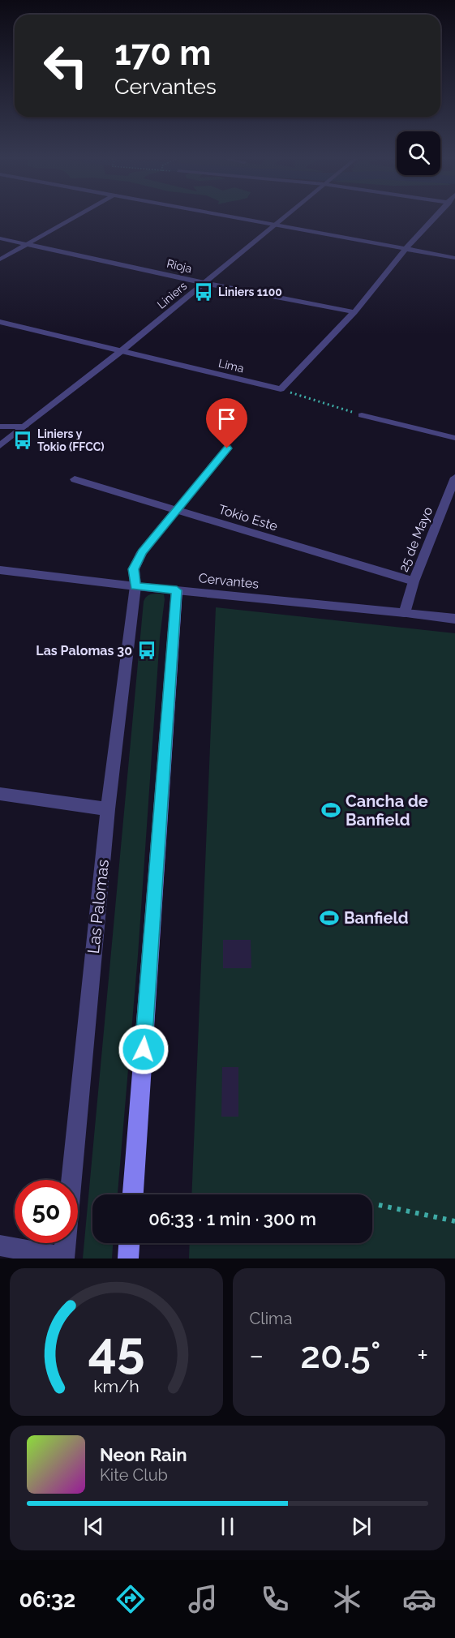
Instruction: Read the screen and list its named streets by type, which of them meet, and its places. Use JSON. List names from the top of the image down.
{
  "streets": {
    "street": [
      "Rioja",
      "Liniers",
      "Lima",
      "Tokio Este",
      "25 de Mayo",
      "Cervantes",
      "Las Palomas"
    ]
  },
  "crossings": [
    ["Rioja", "Liniers"],
    ["Liniers", "Lima"],
    ["Tokio Este", "25 de Mayo"],
    ["Tokio Este", "Las Palomas"],
    ["25 de Mayo", "Cervantes"],
    ["Cervantes", "Las Palomas"]
  ],
  "places": {
    "bus stop": ["Liniers 1100", "Liniers y Tokio (FFCC)", "Las Palomas 30"],
    "sports": ["Cancha de Banfield", "Banfield"]
  },
  "page": {
    "turn": ["170 m", "Cervantes"],
    "limit": "50",
    "trip": "06:33 · 1 min · 300 m",
    "tile": "Clima",
    "heat": ["−", "20.5°", "+"],
    "song": ["Neon Rain", "Kite Club"],
    "tabs": "06:32",
    "gauge": ["45", "km/h"]
  }
}
